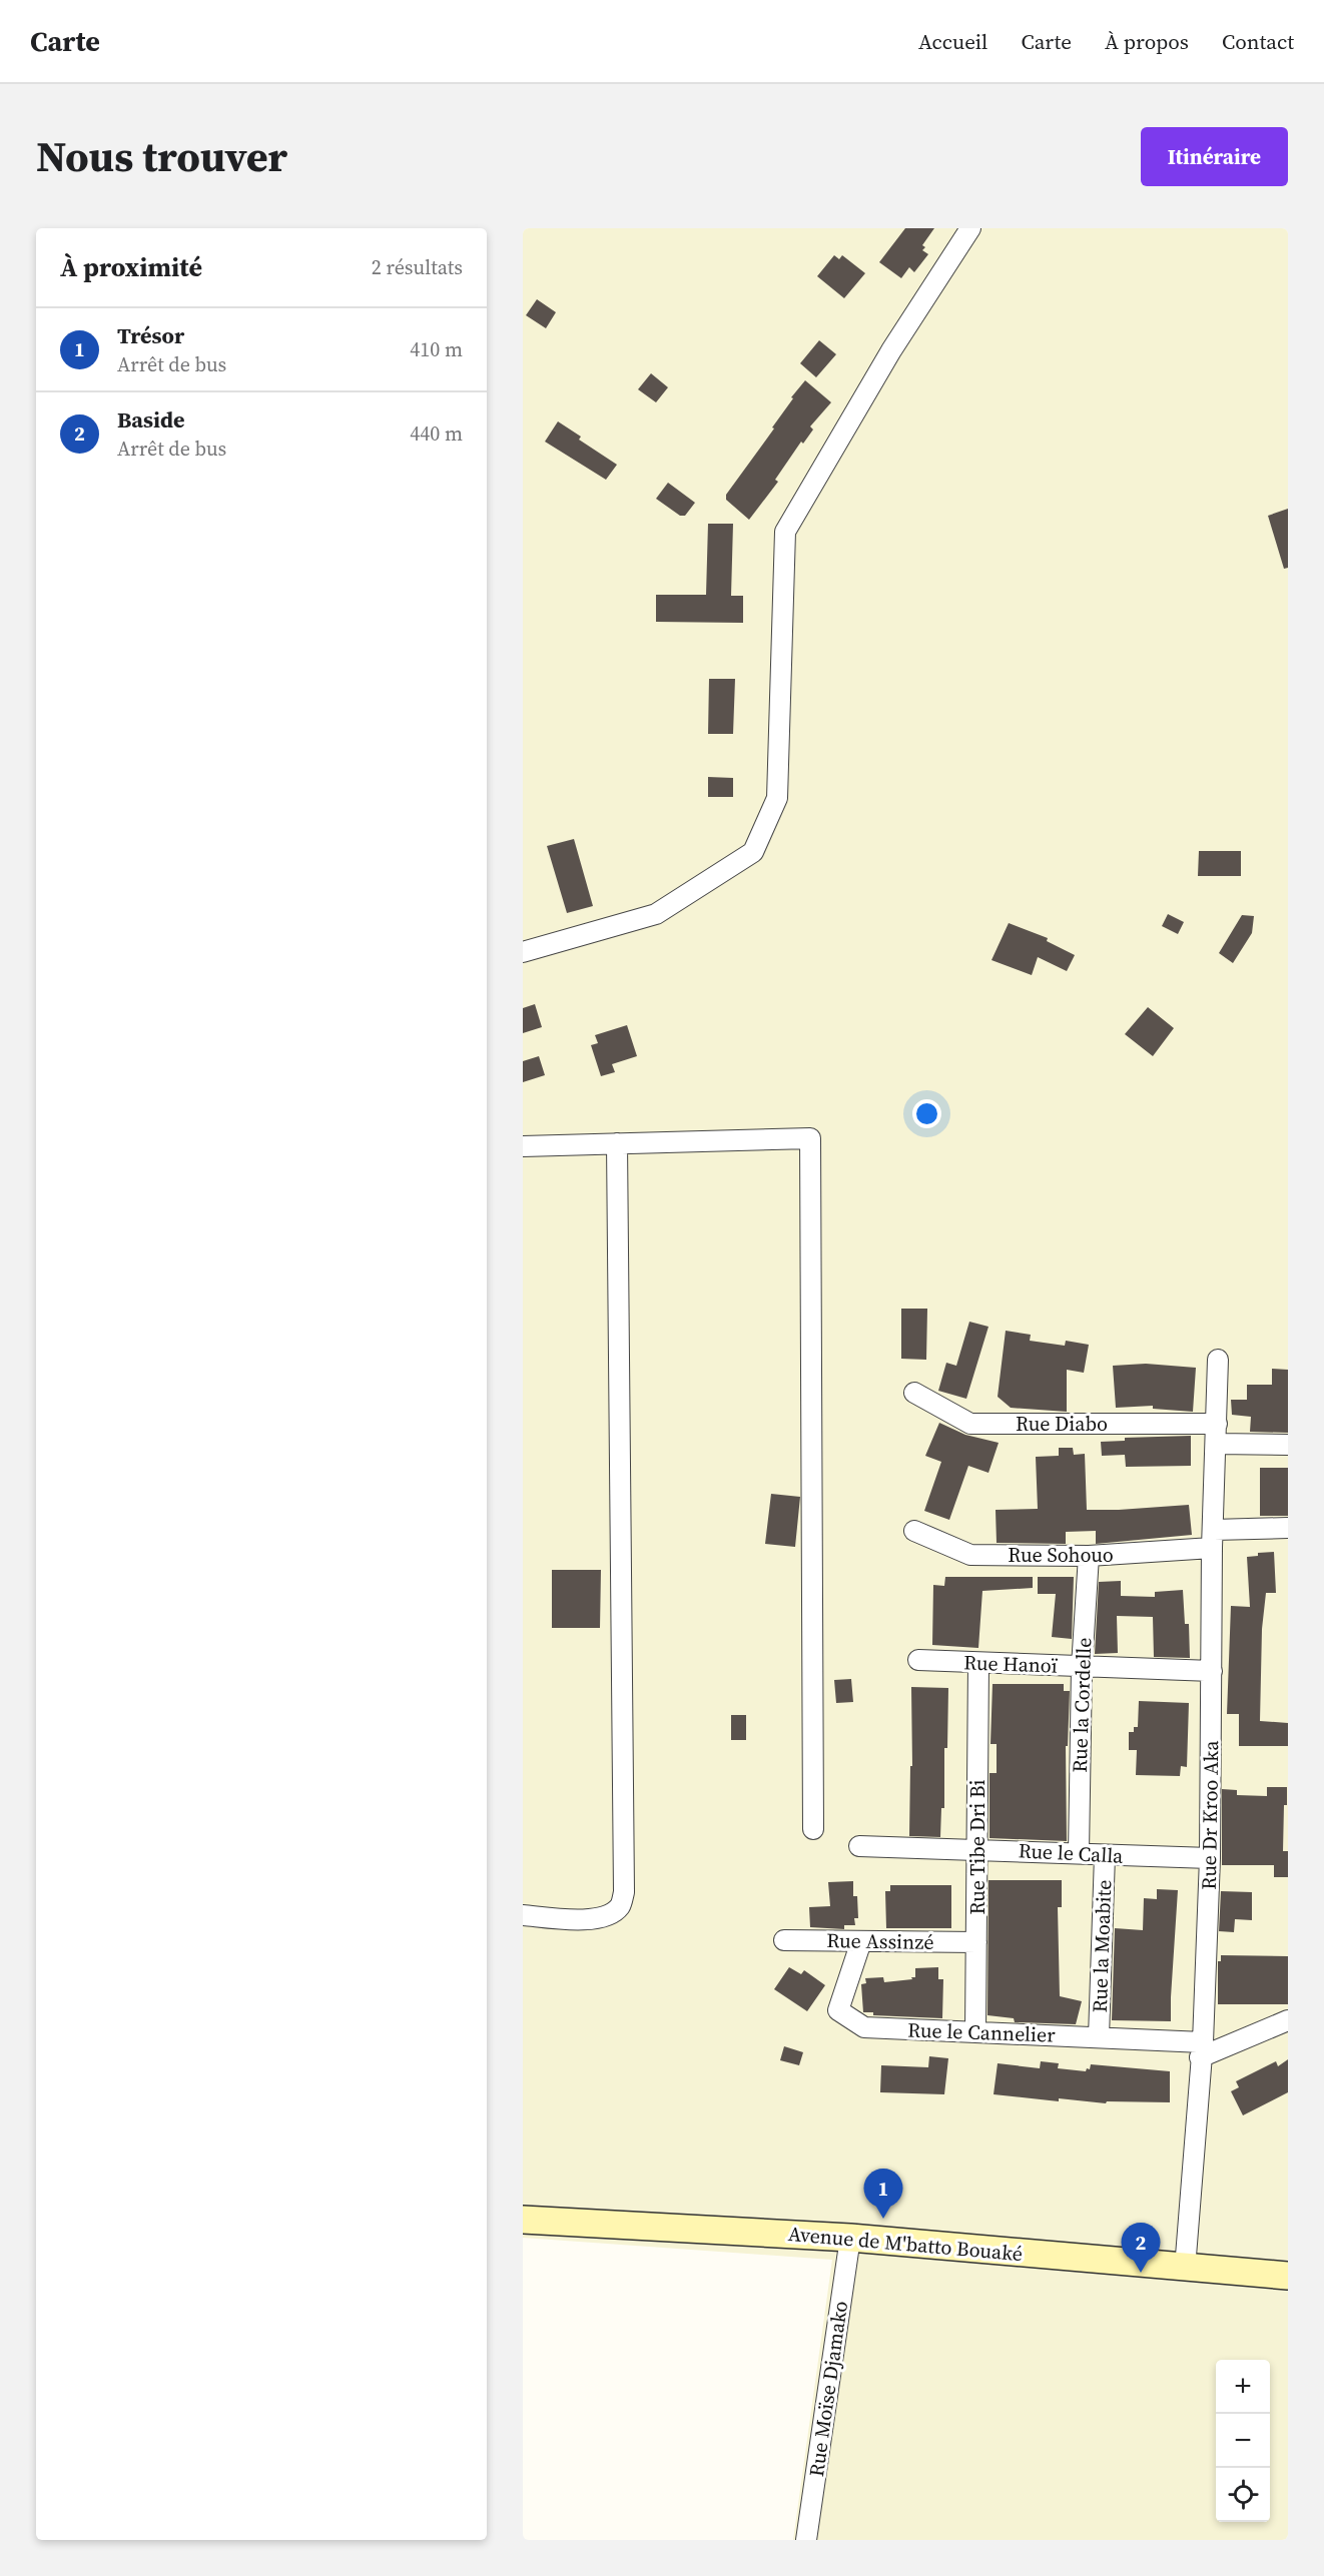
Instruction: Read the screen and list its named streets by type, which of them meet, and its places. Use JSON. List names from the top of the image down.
{
  "streets": {
    "street": [
      "Rue Diabo",
      "Rue Sohouo",
      "Rue Hanoï",
      "Rue la Cordelle",
      "Rue Dr Kroo Aka",
      "Rue Tibe Dri Bi",
      "Rue le Calla",
      "Rue Assinzé",
      "Rue la Moabite",
      "Rue le Cannelier",
      "Avenue de M'batto Bouaké",
      "Rue Moïse Djamako"
    ]
  },
  "crossings": [
    ["Rue Diabo", "Rue Dr Kroo Aka"],
    ["Rue Sohouo", "Rue la Cordelle"],
    ["Rue Sohouo", "Rue Dr Kroo Aka"],
    ["Rue Hanoï", "Rue la Cordelle"],
    ["Rue Hanoï", "Rue Dr Kroo Aka"],
    ["Rue Hanoï", "Rue Tibe Dri Bi"],
    ["Rue la Cordelle", "Rue le Calla"],
    ["Rue Dr Kroo Aka", "Rue le Calla"],
    ["Rue Dr Kroo Aka", "Rue le Cannelier"],
    ["Rue Dr Kroo Aka", "Avenue de M'batto Bouaké"],
    ["Rue Tibe Dri Bi", "Rue le Calla"],
    ["Rue Tibe Dri Bi", "Rue Assinzé"],
    ["Rue Tibe Dri Bi", "Rue le Cannelier"],
    ["Rue le Calla", "Rue la Moabite"],
    ["Rue Assinzé", "Rue le Cannelier"],
    ["Rue la Moabite", "Rue le Cannelier"],
    ["Avenue de M'batto Bouaké", "Rue Moïse Djamako"]
  ],
  "page": {
    "header": "Carte",
    "nav": [
      "Accueil",
      "Carte",
      "À propos",
      "Contact"
    ],
    "title": "Nous trouver",
    "buttons": "Itinéraire",
    "heading": ["À proximité", "2 résultats"],
    "list": [
      {
        "mark": "1",
        "name": "Trésor",
        "note": "Arrêt de bus",
        "value": "410 m"
      },
      {
        "mark": "2",
        "name": "Baside",
        "note": "Arrêt de bus",
        "value": "440 m"
      }
    ],
    "pins": ["1", "2"],
    "map_buttons": ["+", "−"]
  }
}
